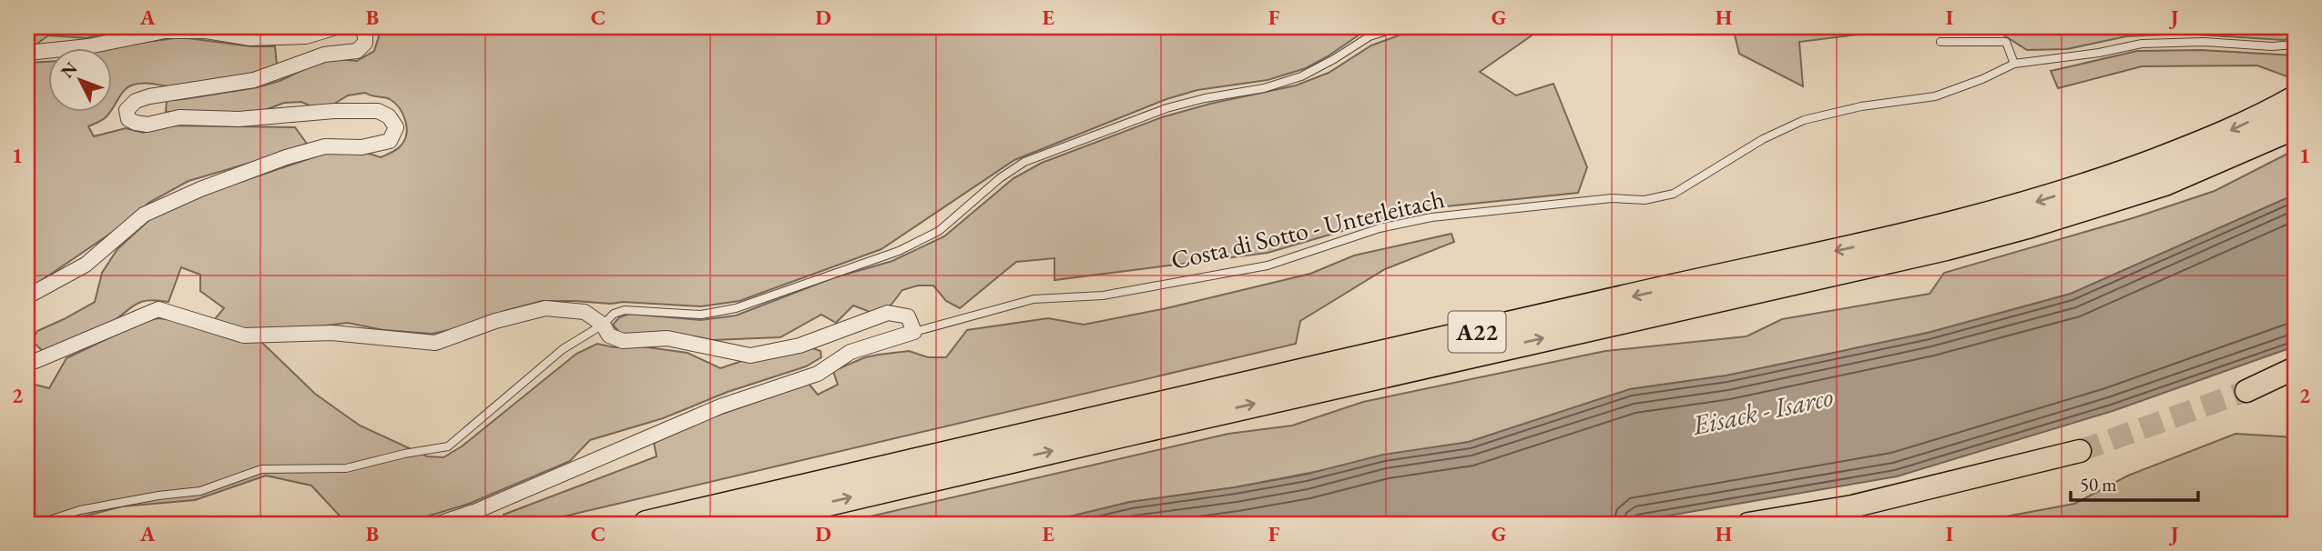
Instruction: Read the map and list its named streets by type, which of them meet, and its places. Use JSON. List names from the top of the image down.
{
  "streets": {
    "highway": ["A22"],
    "lane": ["Costa di Sotto - Unterleitach"]
  },
  "water": ["Eisack - Isarco"],
  "scale_bar": "50 m",
  "north": "top left",
  "grid": {
    "columns": [
      "A",
      "B",
      "C",
      "D",
      "E",
      "F",
      "G",
      "H",
      "I",
      "J"
    ],
    "rows": ["1", "2"]
  }
}
